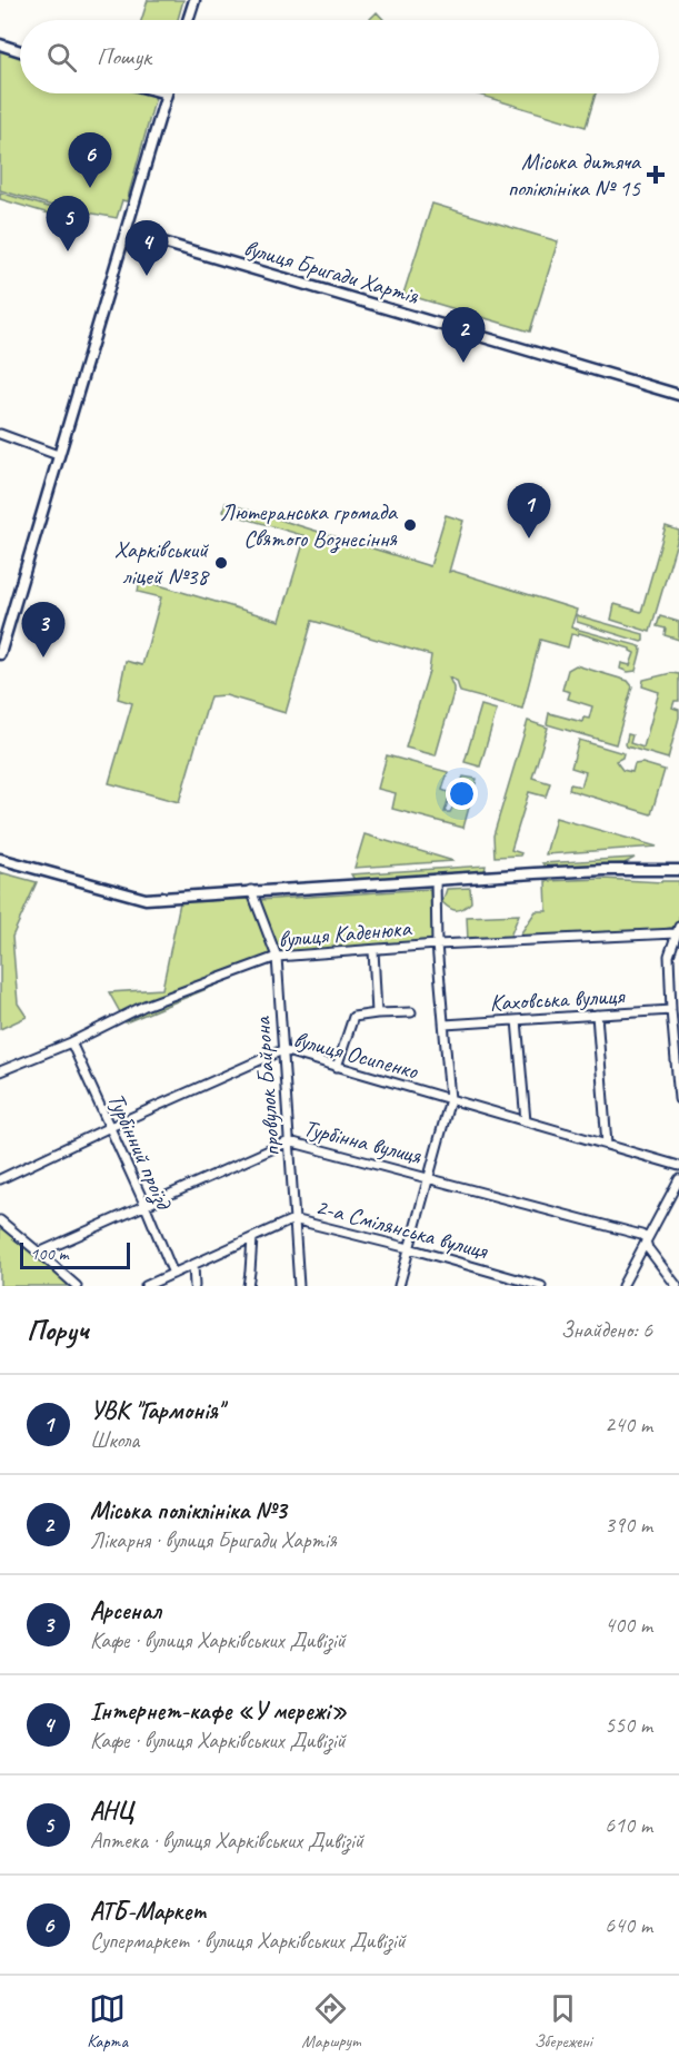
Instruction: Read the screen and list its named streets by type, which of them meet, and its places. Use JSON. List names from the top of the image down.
{
  "streets": {
    "street": [
      "вулиця Бригади Хартія",
      "вулиця Каденюка",
      "Каховська вулиця",
      "вулиця Осипенко",
      "провулок Байрона",
      "Турбінна вулиця",
      "Турбінний проїзд",
      "2-а Смілянська вулиця"
    ]
  },
  "crossings": [
    ["вулиця Каденюка", "провулок Байрона"],
    ["вулиця Каденюка", "Турбінний проїзд"],
    ["вулиця Осипенко", "провулок Байрона"],
    ["вулиця Осипенко", "Турбінний проїзд"],
    ["провулок Байрона", "Турбінна вулиця"],
    ["провулок Байрона", "2-а Смілянська вулиця"],
    ["Турбінна вулиця", "Турбінний проїзд"],
    ["Турбінний проїзд", "2-а Смілянська вулиця"]
  ],
  "places": {
    "health": ["Міська дитяча поліклініка № 15"],
    "other": ["Лютеранська громада Святого Вознесіння", "Харківський ліцей №38"]
  },
  "scale_bar": "100 m",
  "page": {
    "search": "Пошук",
    "pins": [
      "6",
      "5",
      "4",
      "2",
      "1",
      "3"
    ],
    "scale": "100 m",
    "heading": ["Поруч", "Знайдено: 6"],
    "list": [
      {
        "mark": "1",
        "name": "УВК \"Гармонія\"",
        "note": "Школа",
        "value": "240 m"
      },
      {
        "mark": "2",
        "name": "Міська поліклініка №3",
        "note": "Лікарня · вулиця Бригади Хартія",
        "value": "390 m"
      },
      {
        "mark": "3",
        "name": "Арсенал",
        "note": "Кафе · вулиця Харківських Дивізій",
        "value": "400 m"
      },
      {
        "mark": "4",
        "name": "Інтернет-кафе «У мережі»",
        "note": "Кафе · вулиця Харківських Дивізій",
        "value": "550 m"
      },
      {
        "mark": "5",
        "name": "АНЦ",
        "note": "Аптека · вулиця Харківських Дивізій",
        "value": "610 m"
      },
      {
        "mark": "6",
        "name": "АТБ-Маркет",
        "note": "Супермаркет · вулиця Харківських Дивізій",
        "value": "640 m"
      }
    ],
    "nav": ["Карта", "Маршрут", "Збережені"]
  }
}
